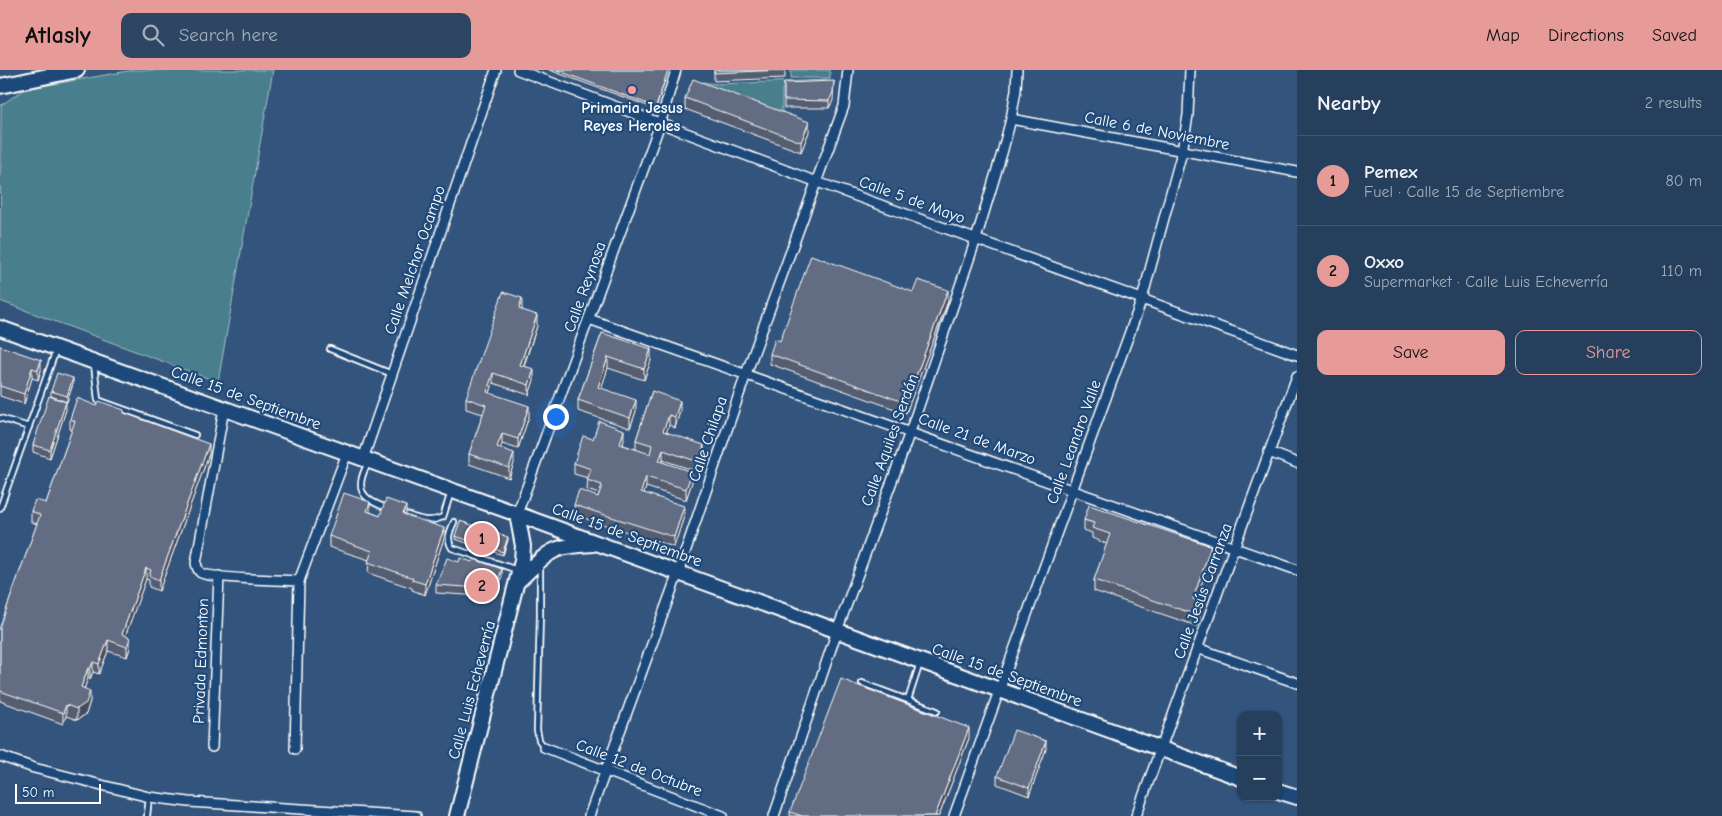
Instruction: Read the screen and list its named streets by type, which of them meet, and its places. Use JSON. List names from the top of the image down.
{
  "streets": {
    "street": [
      "Calle 6 de Noviembre",
      "Calle 5 de Mayo",
      "Calle Melchor Ocampo",
      "Calle Reynosa",
      "Calle 15 de Septiembre",
      "Calle Chilapa",
      "Calle 21 de Marzo",
      "Calle Aquiles Serdán",
      "Calle Leandro Valle",
      "Calle Jesús Carranza",
      "Privada Edmonton",
      "Calle Luis Echeverría",
      "Calle 12 de Octubre"
    ]
  },
  "crossings": [
    ["Calle 6 de Noviembre", "Calle Aquiles Serdán"],
    ["Calle 6 de Noviembre", "Calle Leandro Valle"],
    ["Calle 5 de Mayo", "Calle Reynosa"],
    ["Calle 5 de Mayo", "Calle Chilapa"],
    ["Calle 5 de Mayo", "Calle Aquiles Serdán"],
    ["Calle 5 de Mayo", "Calle Leandro Valle"],
    ["Calle Melchor Ocampo", "Calle 15 de Septiembre"],
    ["Calle Reynosa", "Calle 15 de Septiembre"],
    ["Calle Reynosa", "Calle 21 de Marzo"],
    ["Calle Reynosa", "Calle Luis Echeverría"],
    ["Calle 15 de Septiembre", "Calle Chilapa"],
    ["Calle 15 de Septiembre", "Calle Aquiles Serdán"],
    ["Calle 15 de Septiembre", "Calle Leandro Valle"],
    ["Calle 15 de Septiembre", "Calle Jesús Carranza"],
    ["Calle 15 de Septiembre", "Calle Luis Echeverría"],
    ["Calle Chilapa", "Calle 21 de Marzo"],
    ["Calle Chilapa", "Calle 12 de Octubre"],
    ["Calle 21 de Marzo", "Calle Aquiles Serdán"],
    ["Calle 21 de Marzo", "Calle Leandro Valle"],
    ["Calle 21 de Marzo", "Calle Jesús Carranza"]
  ],
  "places": ["Primaria Jesus Reyes Heroles"],
  "scale_bar": "50 m",
  "page": {
    "header": "Atlasly",
    "search": "Search here",
    "nav": ["Map", "Directions", "Saved"],
    "heading": ["Nearby", "2 results"],
    "list": [
      {
        "mark": "1",
        "name": "Pemex",
        "note": "Fuel · Calle 15 de Septiembre",
        "value": "80 m"
      },
      {
        "mark": "2",
        "name": "Oxxo",
        "note": "Supermarket · Calle Luis Echeverría",
        "value": "110 m"
      }
    ],
    "buttons": ["Save", "Share"],
    "pins": ["1", "2"],
    "map_buttons": ["+", "−"],
    "scale": "50 m"
  }
}
